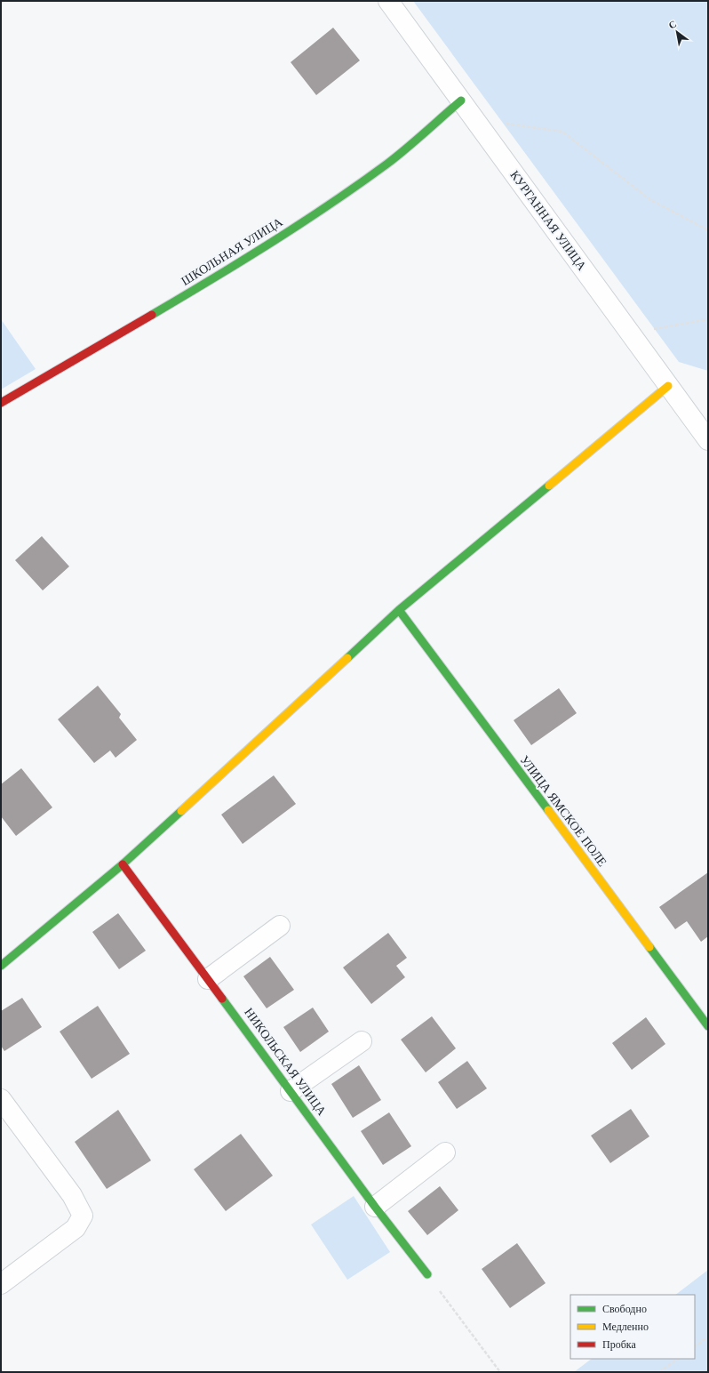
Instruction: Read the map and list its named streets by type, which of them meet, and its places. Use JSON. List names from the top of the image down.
{
  "streets": {
    "street": [
      "КУРГАННАЯ УЛИЦА",
      "ШКОЛЬНАЯ УЛИЦА",
      "УЛИЦА ЯМСКОЕ ПОЛЕ",
      "НИКОЛЬСКАЯ УЛИЦА"
    ]
  },
  "crossings": [
    ["КУРГАННАЯ УЛИЦА", "ШКОЛЬНАЯ УЛИЦА"]
  ],
  "legend": ["Свободно", "Медленно", "Пробка"],
  "north": "top left"
}
